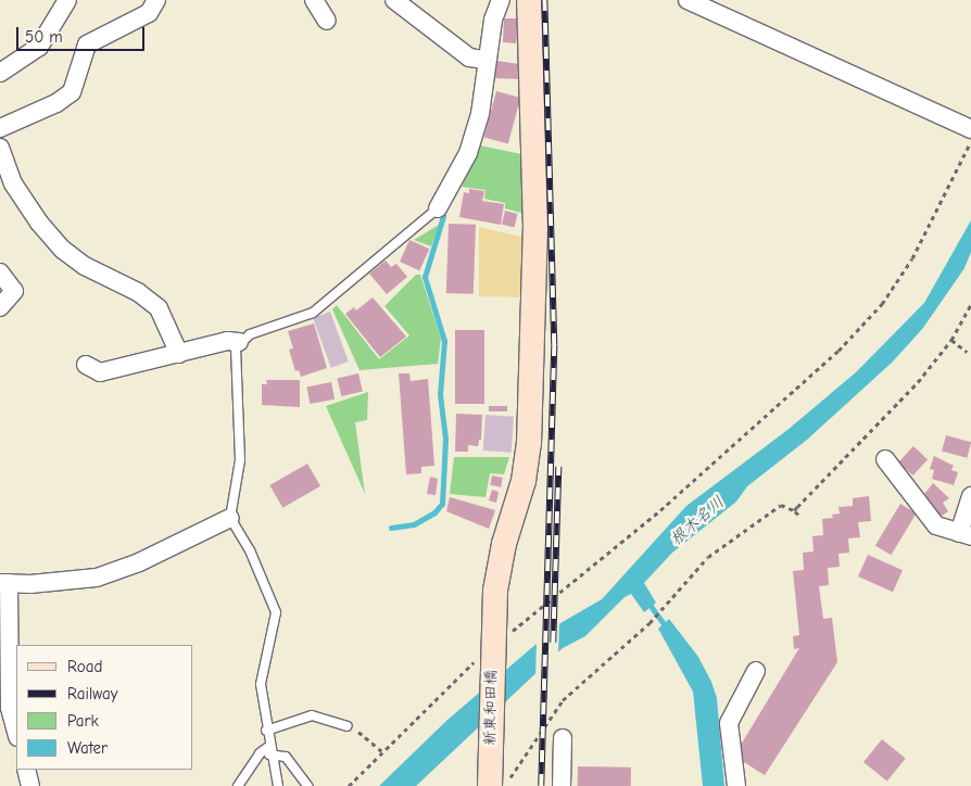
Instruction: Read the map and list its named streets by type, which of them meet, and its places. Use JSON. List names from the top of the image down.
{
  "streets": {
    "street": ["新東和田橋"]
  },
  "water": ["根木名川"],
  "legend": [
    "Road",
    "Railway",
    "Park",
    "Water"
  ],
  "scale_bar": "50 m"
}
